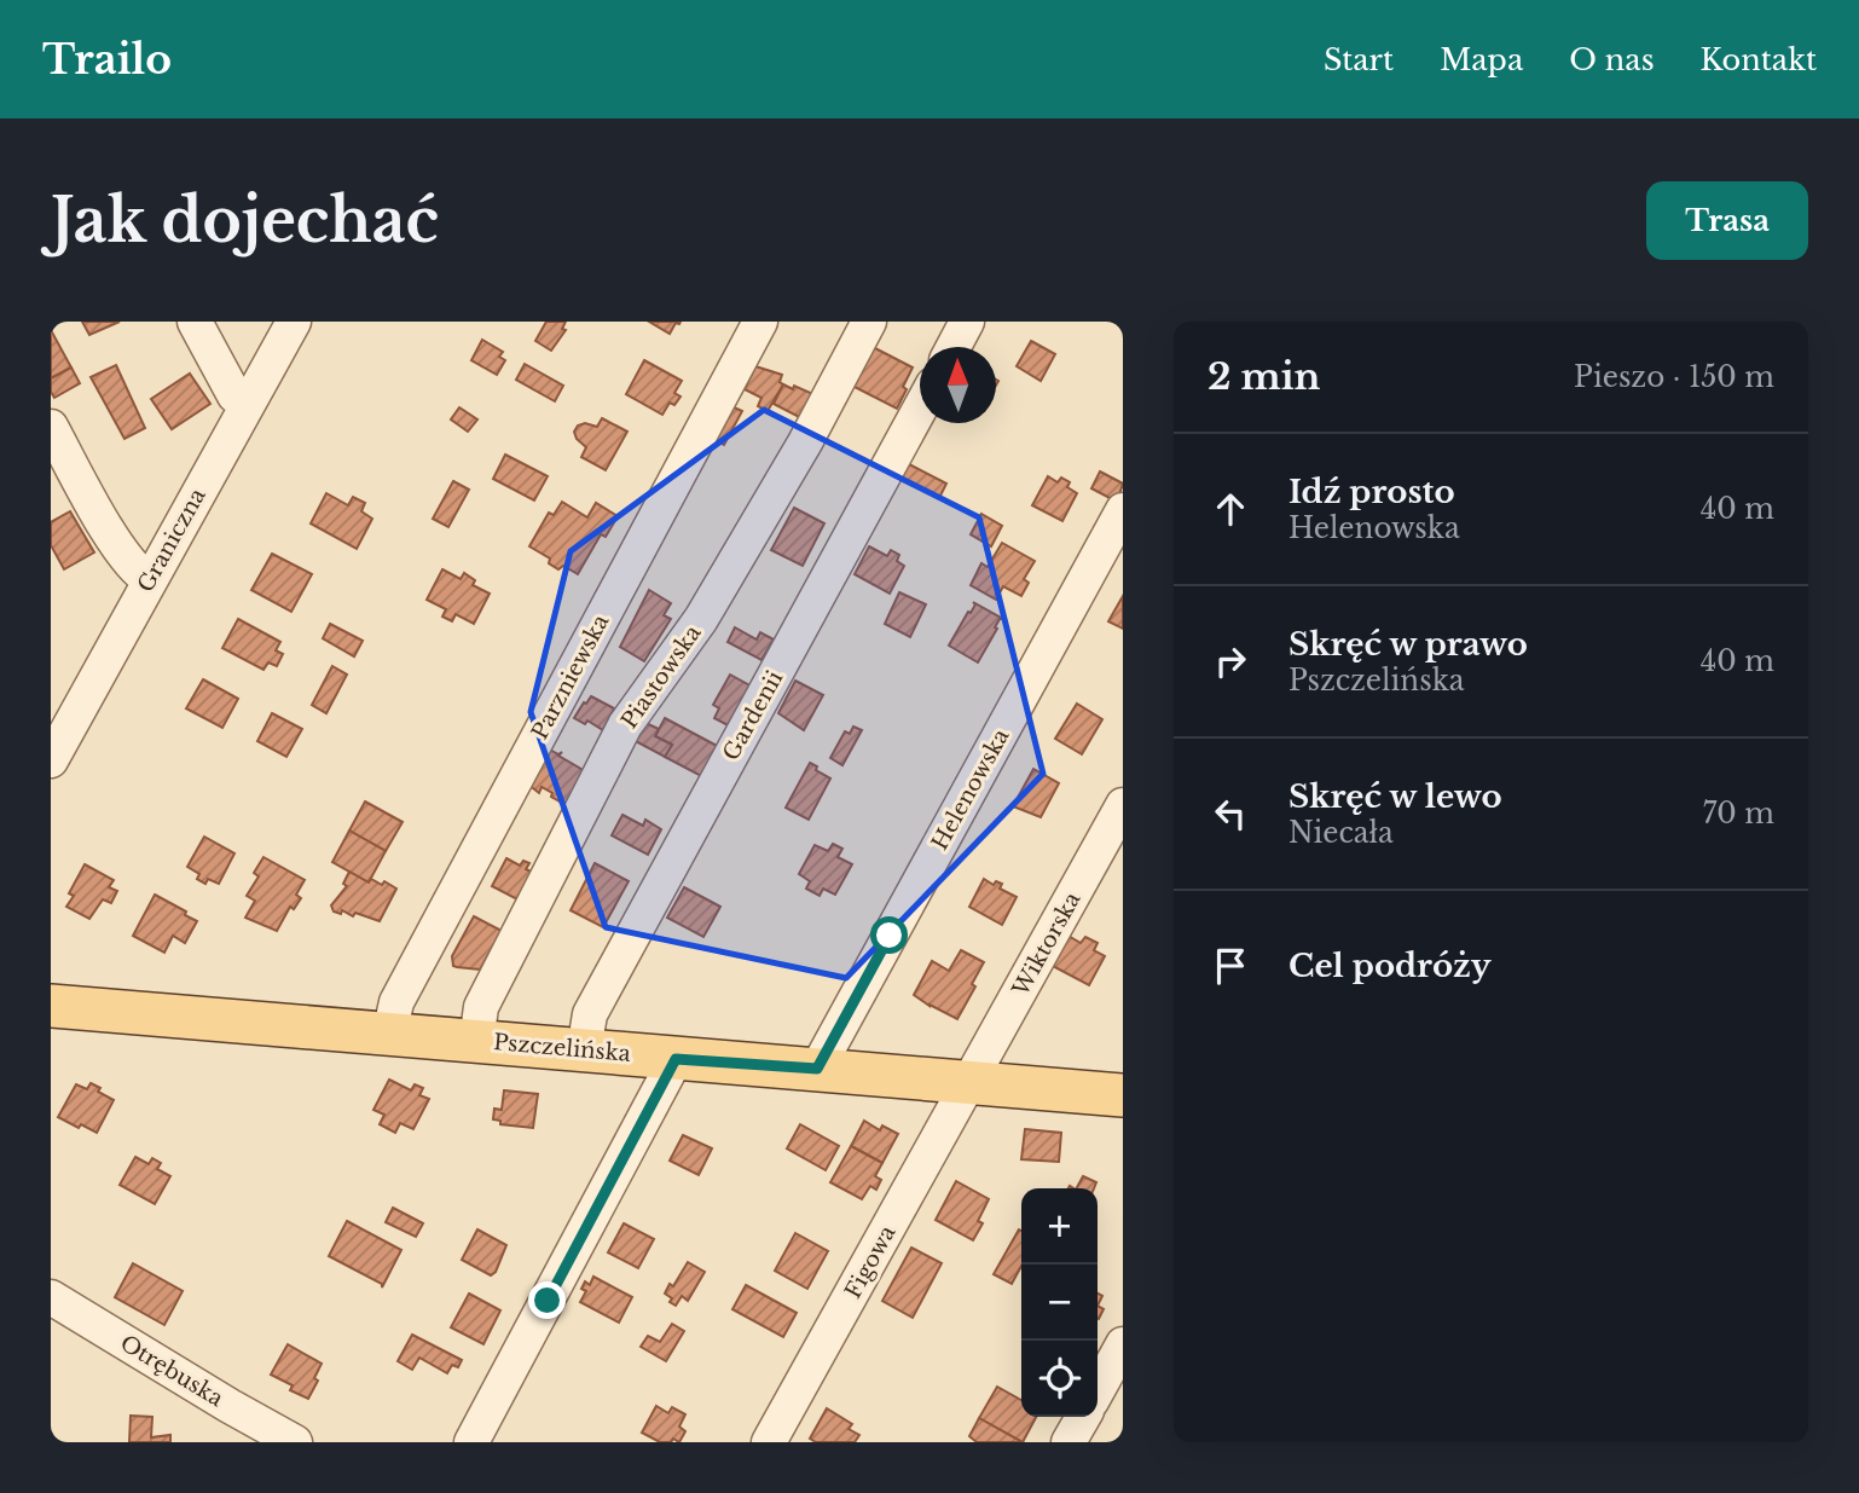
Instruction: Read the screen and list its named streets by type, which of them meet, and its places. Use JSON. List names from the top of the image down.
{
  "streets": {
    "main road": ["Pszczelińska"],
    "street": [
      "Graniczna",
      "Parzniewska",
      "Piastowska",
      "Gardenii",
      "Helenowska",
      "Wiktorska",
      "Figowa",
      "Otrębuska"
    ]
  },
  "crossings": [
    ["Parzniewska", "Pszczelińska"],
    ["Piastowska", "Pszczelińska"],
    ["Gardenii", "Pszczelińska"],
    ["Helenowska", "Pszczelińska"],
    ["Wiktorska", "Pszczelińska"],
    ["Wiktorska", "Figowa"],
    ["Pszczelińska", "Figowa"]
  ],
  "north": "top",
  "page": {
    "header": "Trailo",
    "nav": [
      "Start",
      "Mapa",
      "O nas",
      "Kontakt"
    ],
    "buttons": "Trasa",
    "title": "Jak dojechać",
    "heading": ["2 min", "Pieszo · 150 m"],
    "list": [
      ["Idź prosto", "Helenowska", "40 m"],
      ["Skręć w prawo", "Pszczelińska", "40 m"],
      ["Skręć w lewo", "Niecała", "70 m"],
      "Cel podróży"
    ],
    "map_buttons": ["+", "−"]
  }
}
